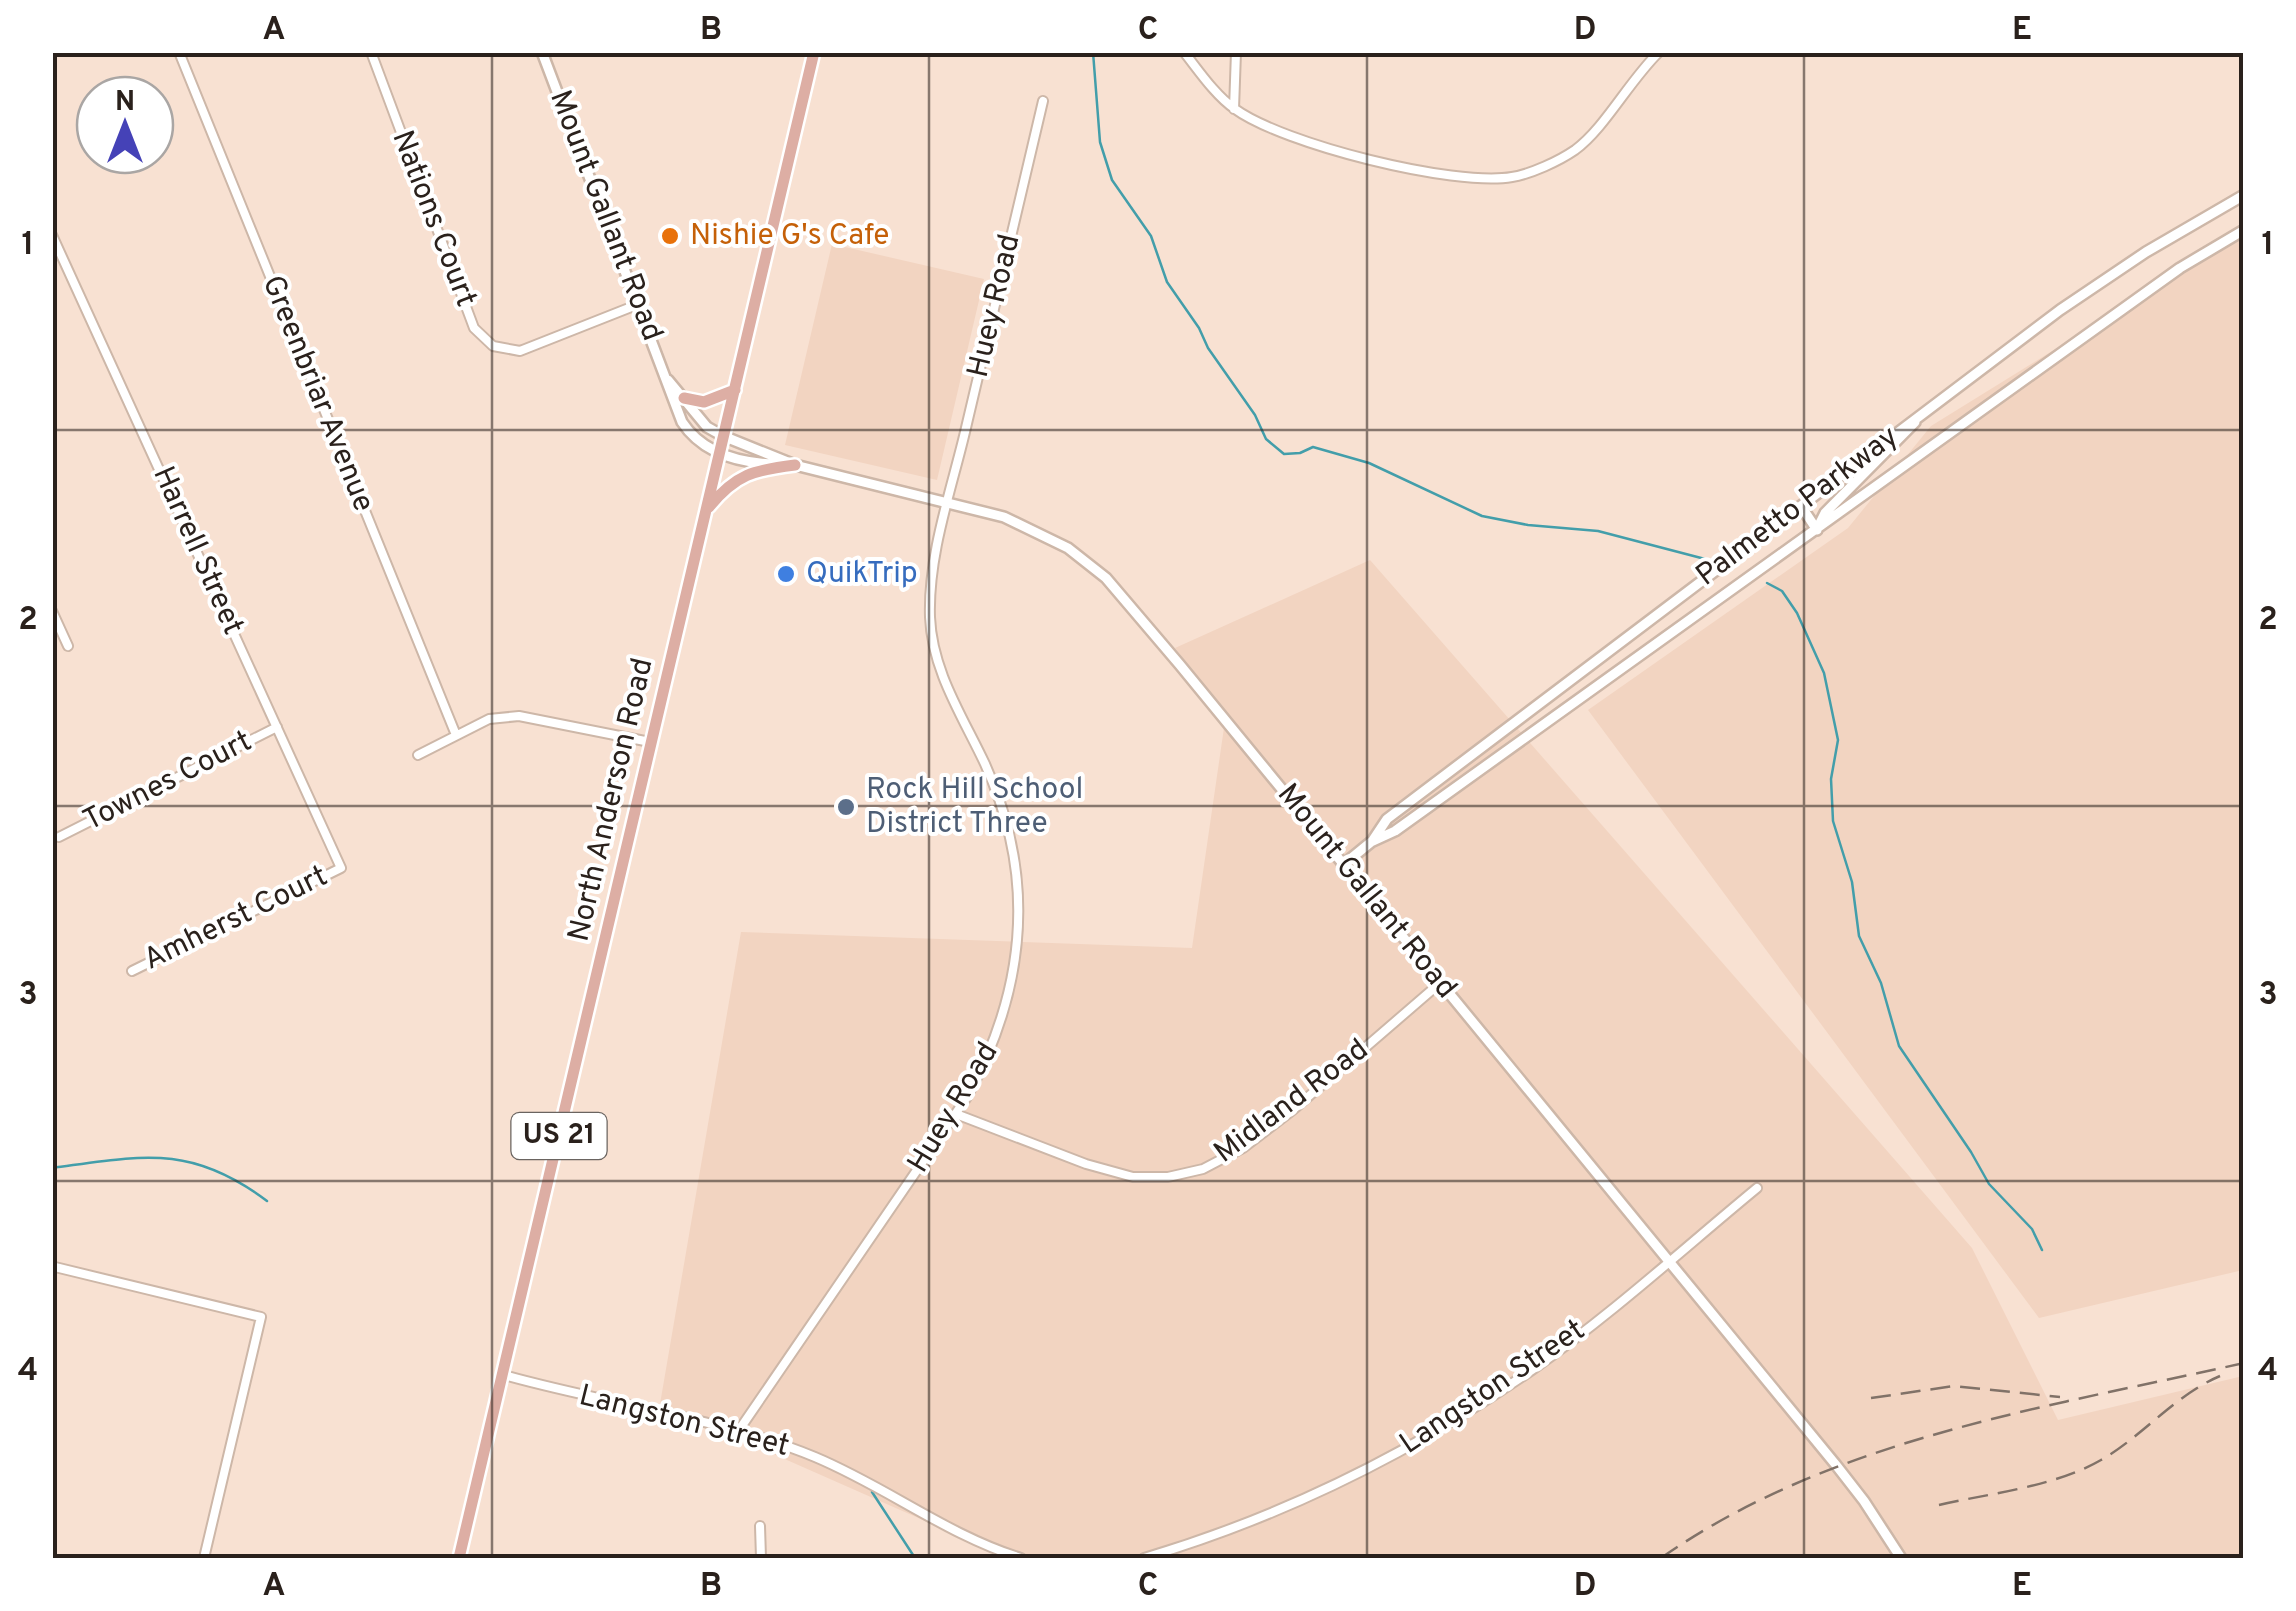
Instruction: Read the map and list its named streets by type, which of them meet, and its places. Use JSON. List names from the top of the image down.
{
  "streets": {
    "main road": ["North Anderson Road", "US 21"],
    "street": [
      "Mount Gallant Road",
      "Nations Court",
      "Huey Road",
      "Greenbriar Avenue",
      "Palmetto Parkway",
      "Harrell Street",
      "Townes Court",
      "Amherst Court",
      "Midland Road",
      "Langston Street"
    ]
  },
  "crossings": [
    ["Mount Gallant Road", "Nations Court"],
    ["Mount Gallant Road", "Huey Road"],
    ["Mount Gallant Road", "Palmetto Parkway"],
    ["Mount Gallant Road", "North Anderson Road"],
    ["Mount Gallant Road", "Midland Road"],
    ["Mount Gallant Road", "Langston Street"],
    ["Huey Road", "Midland Road"],
    ["Huey Road", "Langston Street"],
    ["Harrell Street", "Townes Court"],
    ["Harrell Street", "Amherst Court"],
    ["North Anderson Road", "Langston Street"]
  ],
  "places": ["Nishie G's Cafe", "QuikTrip", "Rock Hill School District Three"],
  "north": "top",
  "grid": {
    "columns": [
      "A",
      "B",
      "C",
      "D",
      "E"
    ],
    "rows": [
      "1",
      "2",
      "3",
      "4"
    ]
  }
}
